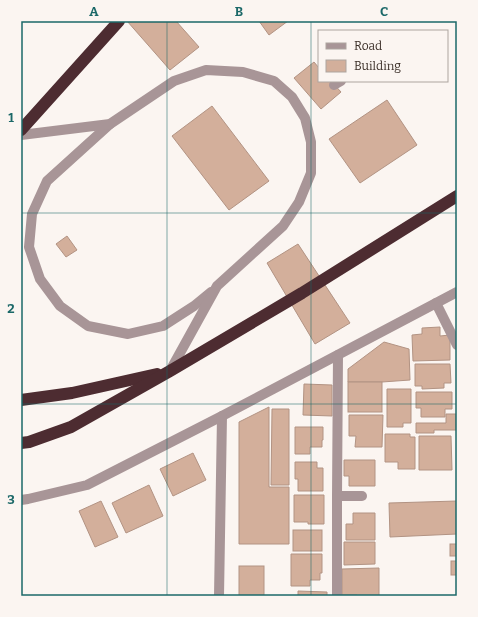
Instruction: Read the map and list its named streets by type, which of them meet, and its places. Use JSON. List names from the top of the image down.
{
  "legend": ["Road", "Building"],
  "grid": {
    "columns": ["A", "B", "C"],
    "rows": ["1", "2", "3"]
  }
}
